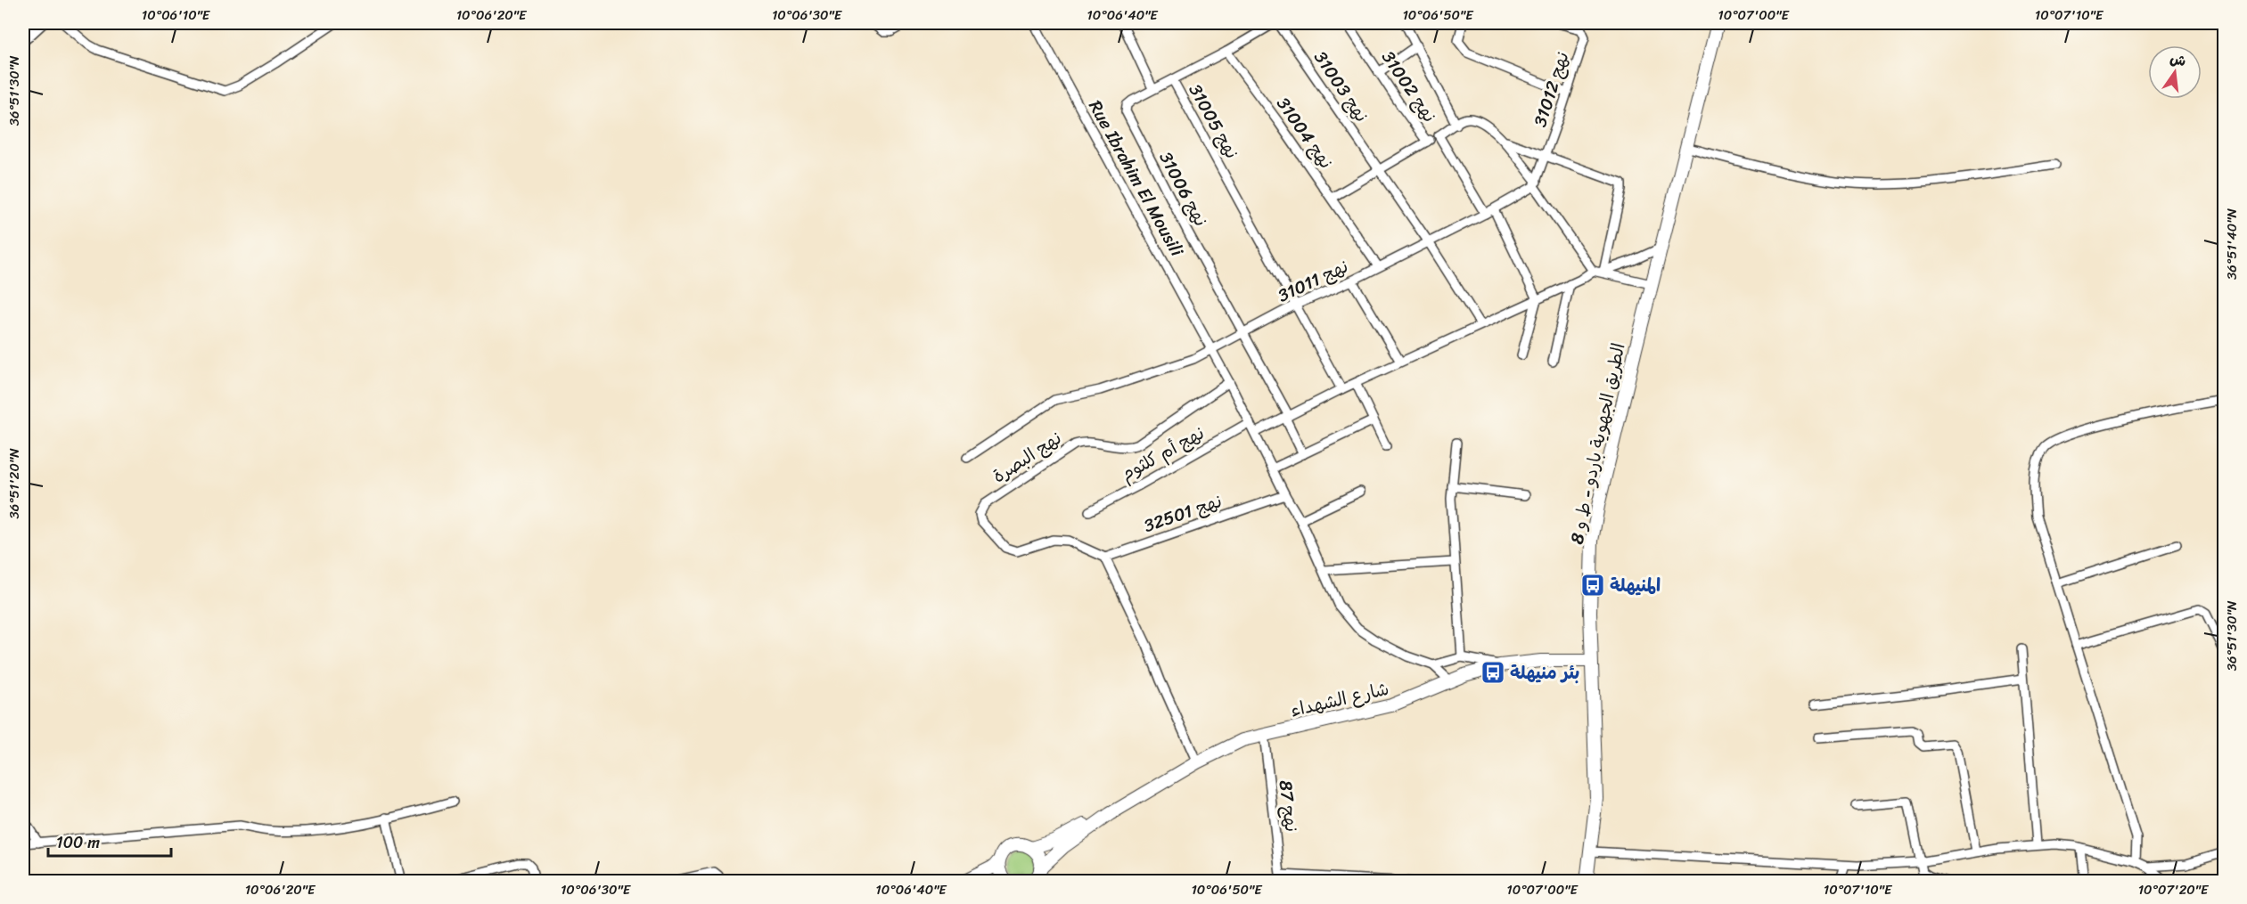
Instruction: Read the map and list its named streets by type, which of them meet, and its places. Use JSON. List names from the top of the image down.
{
  "streets": {
    "main road": ["الطريق الجهوية باردو - ط و 8", "شارع الشهداء"],
    "street": [
      "نهج 31003",
      "نهج 31002",
      "نهج 31012",
      "نهج 31005",
      "نهج 31004",
      "Rue Ibrahim El Mousili",
      "نهج 31006",
      "نهج 31011",
      "نهج أم كلثوم",
      "نهج البصرة",
      "نهج 32501",
      "نهج 87"
    ]
  },
  "crossings": [
    ["نهج 31003", "نهج 31011"],
    ["نهج 31012", "نهج 31011"],
    ["نهج 31005", "نهج 31004"],
    ["نهج 31005", "نهج 31006"],
    ["نهج 31005", "نهج 31011"],
    ["نهج 31004", "نهج 31011"],
    ["Rue Ibrahim El Mousili", "نهج 31011"],
    ["Rue Ibrahim El Mousili", "نهج أم كلثوم"],
    ["Rue Ibrahim El Mousili", "نهج البصرة"],
    ["Rue Ibrahim El Mousili", "نهج 32501"],
    ["نهج 31006", "نهج 31011"],
    ["الطريق الجهوية باردو - ط و 8", "شارع الشهداء"],
    ["نهج البصرة", "نهج 32501"],
    ["شارع الشهداء", "نهج 87"]
  ],
  "places": {
    "bus stop": ["المنيهلة", "بئر منيهلة"]
  },
  "scale_bar": "100 m",
  "north": "top",
  "coordinates": [
    "10°06'10\"E",
    "10°06'20\"E",
    "10°06'30\"E",
    "10°06'40\"E",
    "10°06'50\"E",
    "10°07'00\"E",
    "10°07'10\"E",
    "36°51'30\"N",
    "36°51'40\"N",
    "36°51'20\"N",
    "10°07'20\"E"
  ]
}
